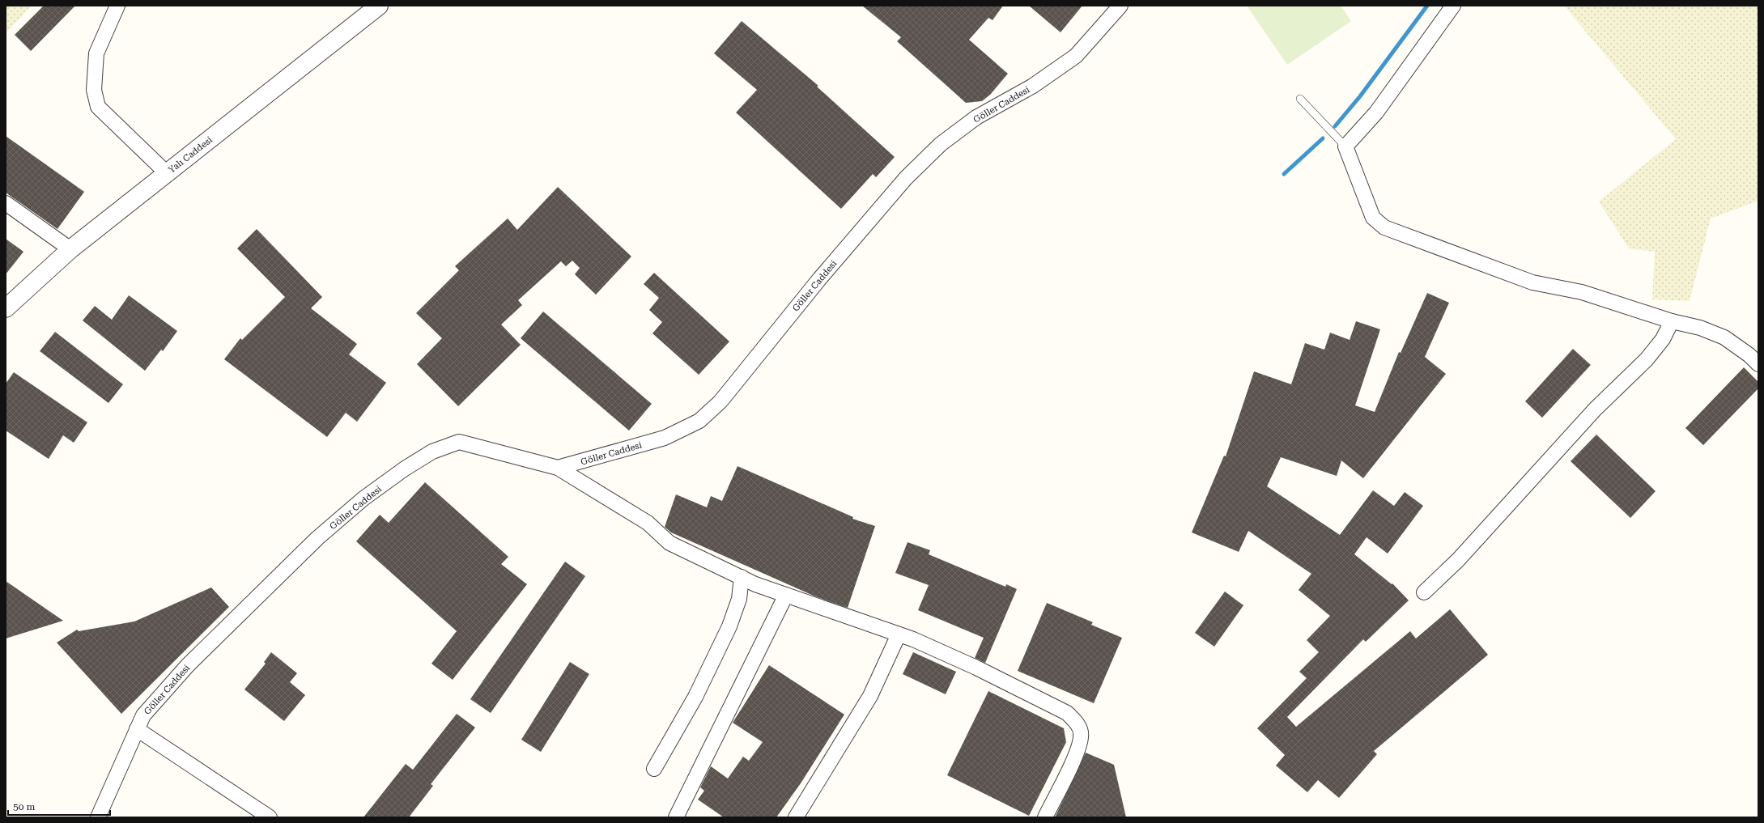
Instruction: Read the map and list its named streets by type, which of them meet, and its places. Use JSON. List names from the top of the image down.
{
  "streets": {
    "street": ["Göller Caddesi", "Yalı Caddesi"]
  },
  "scale_bar": "50 m"
}
